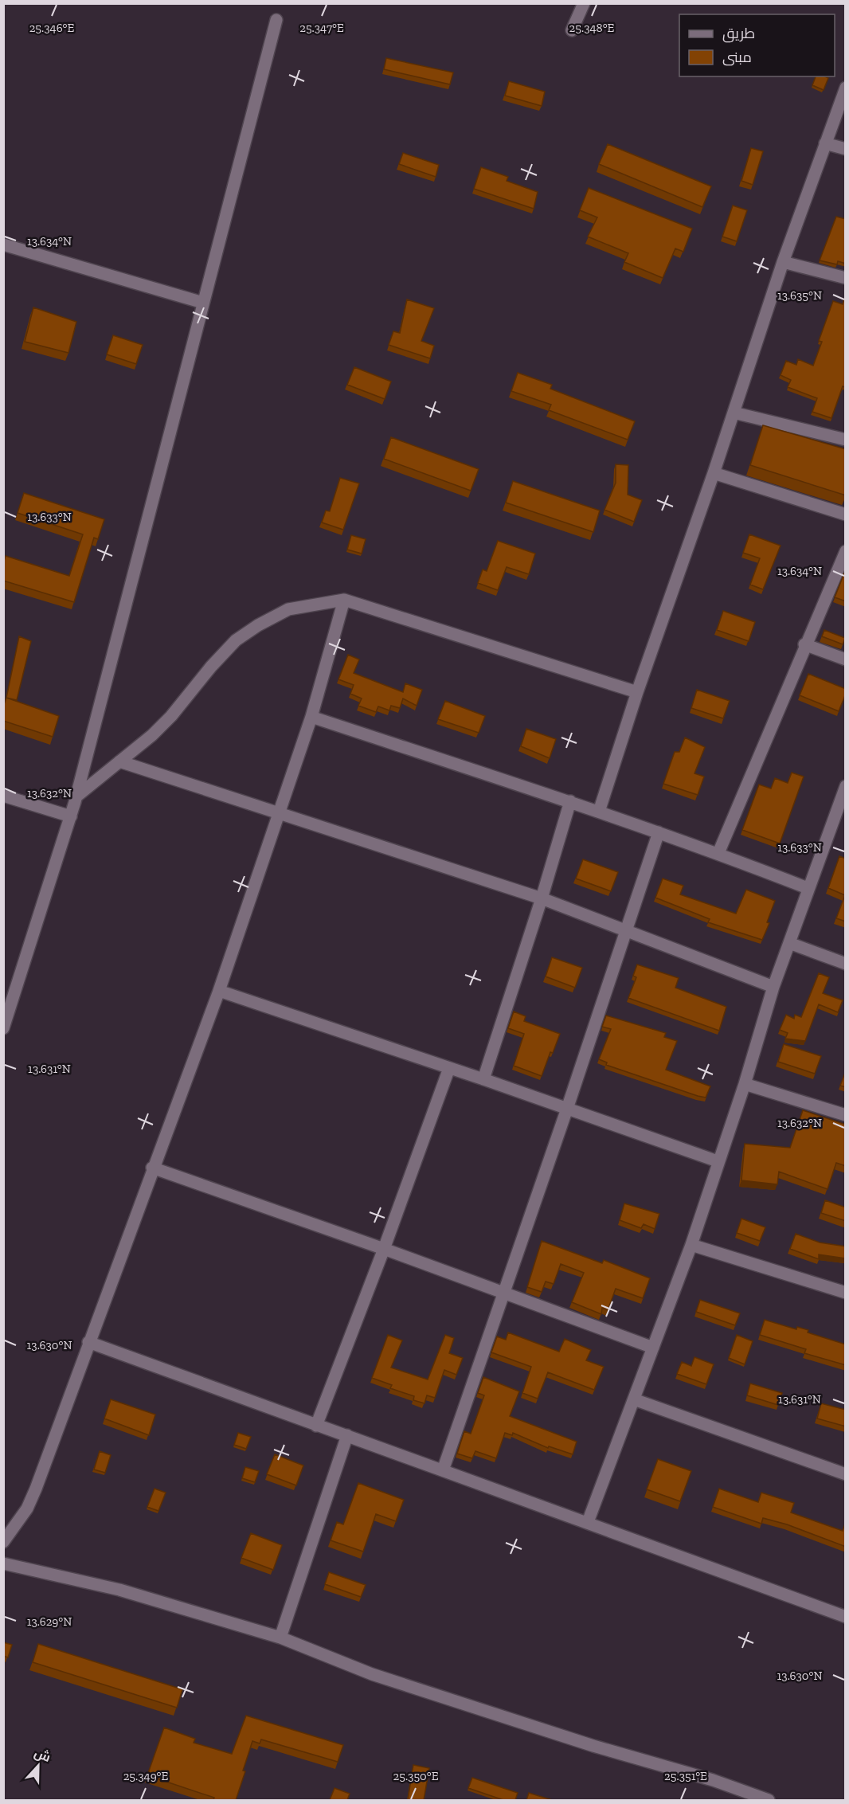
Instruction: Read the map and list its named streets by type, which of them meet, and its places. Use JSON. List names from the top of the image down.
{
  "legend": ["طريق", "مبنى"],
  "north": "top",
  "coordinates": [
    "25.346°E",
    "25.347°E",
    "25.348°E",
    "13.634°N",
    "13.635°N",
    "13.633°N",
    "13.632°N",
    "13.631°N",
    "13.630°N",
    "13.629°N",
    "25.349°E",
    "25.350°E",
    "25.351°E"
  ]
}
